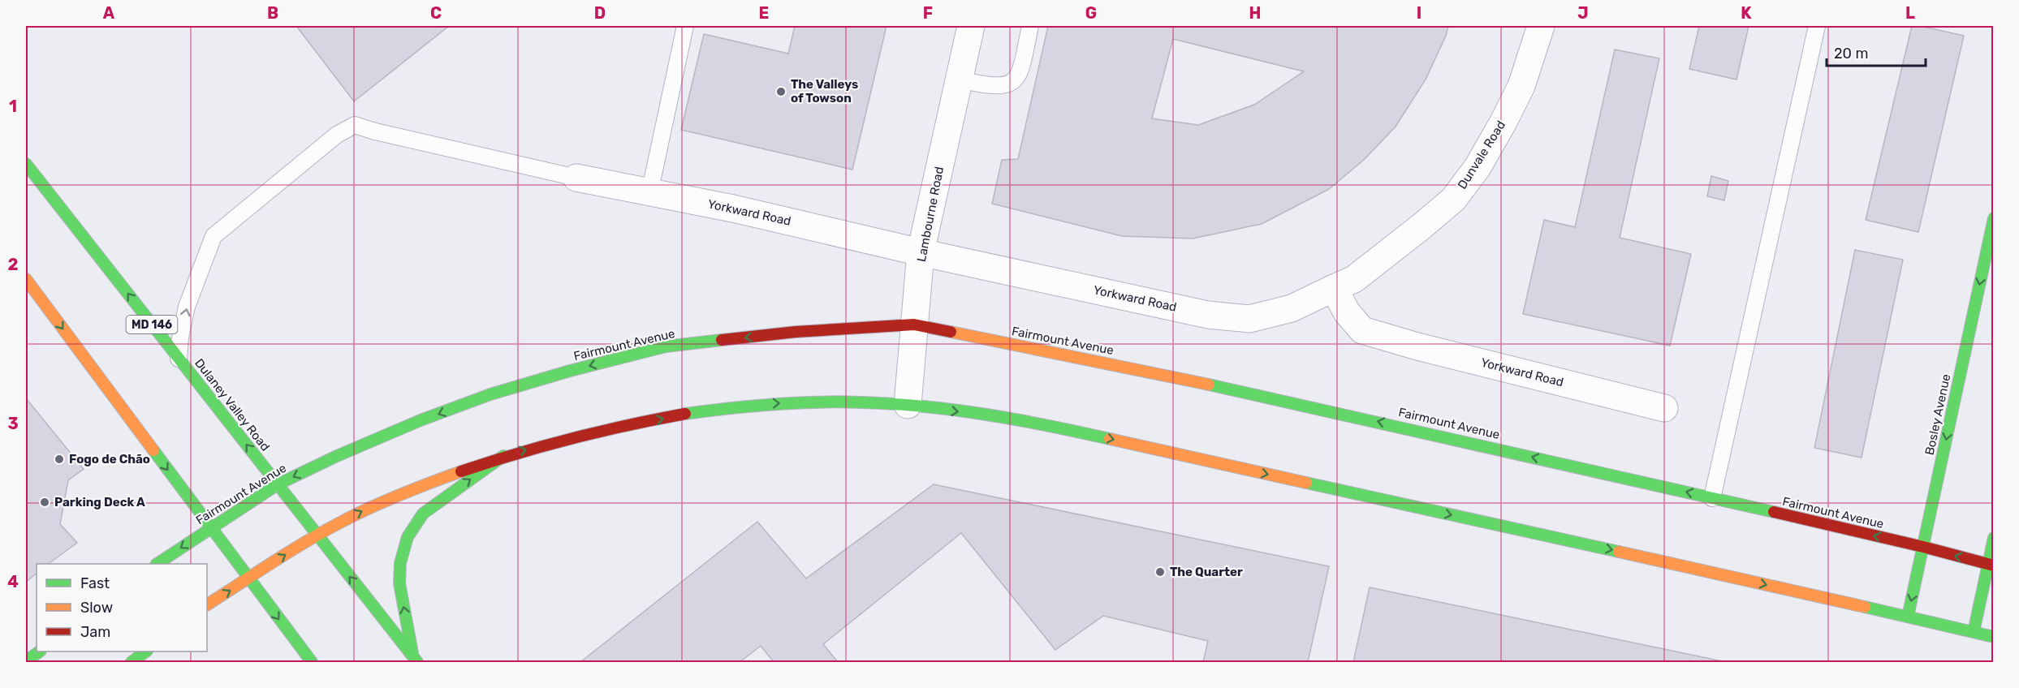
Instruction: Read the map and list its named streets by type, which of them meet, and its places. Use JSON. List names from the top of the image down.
{
  "streets": {
    "main road": [
      "MD 146",
      "Fairmount Avenue",
      "Dulaney Valley Road",
      "Bosley Avenue"
    ],
    "street": ["Dunvale Road", "Yorkward Road", "Lambourne Road"]
  },
  "crossings": [
    ["Dunvale Road", "Yorkward Road"],
    ["Yorkward Road", "Lambourne Road"],
    ["Lambourne Road", "Fairmount Avenue"],
    ["Fairmount Avenue", "Dulaney Valley Road"],
    ["Fairmount Avenue", "Bosley Avenue"]
  ],
  "one_way": ["Bosley Avenue"],
  "places": [
    "The Valleys of Towson",
    "Fogo de Chão",
    "Parking Deck A",
    "The Quarter"
  ],
  "legend": ["Fast", "Slow", "Jam"],
  "scale_bar": "20 m",
  "grid": {
    "columns": [
      "A",
      "B",
      "C",
      "D",
      "E",
      "F",
      "G",
      "H",
      "I",
      "J",
      "K",
      "L"
    ],
    "rows": [
      "1",
      "2",
      "3",
      "4"
    ]
  }
}
